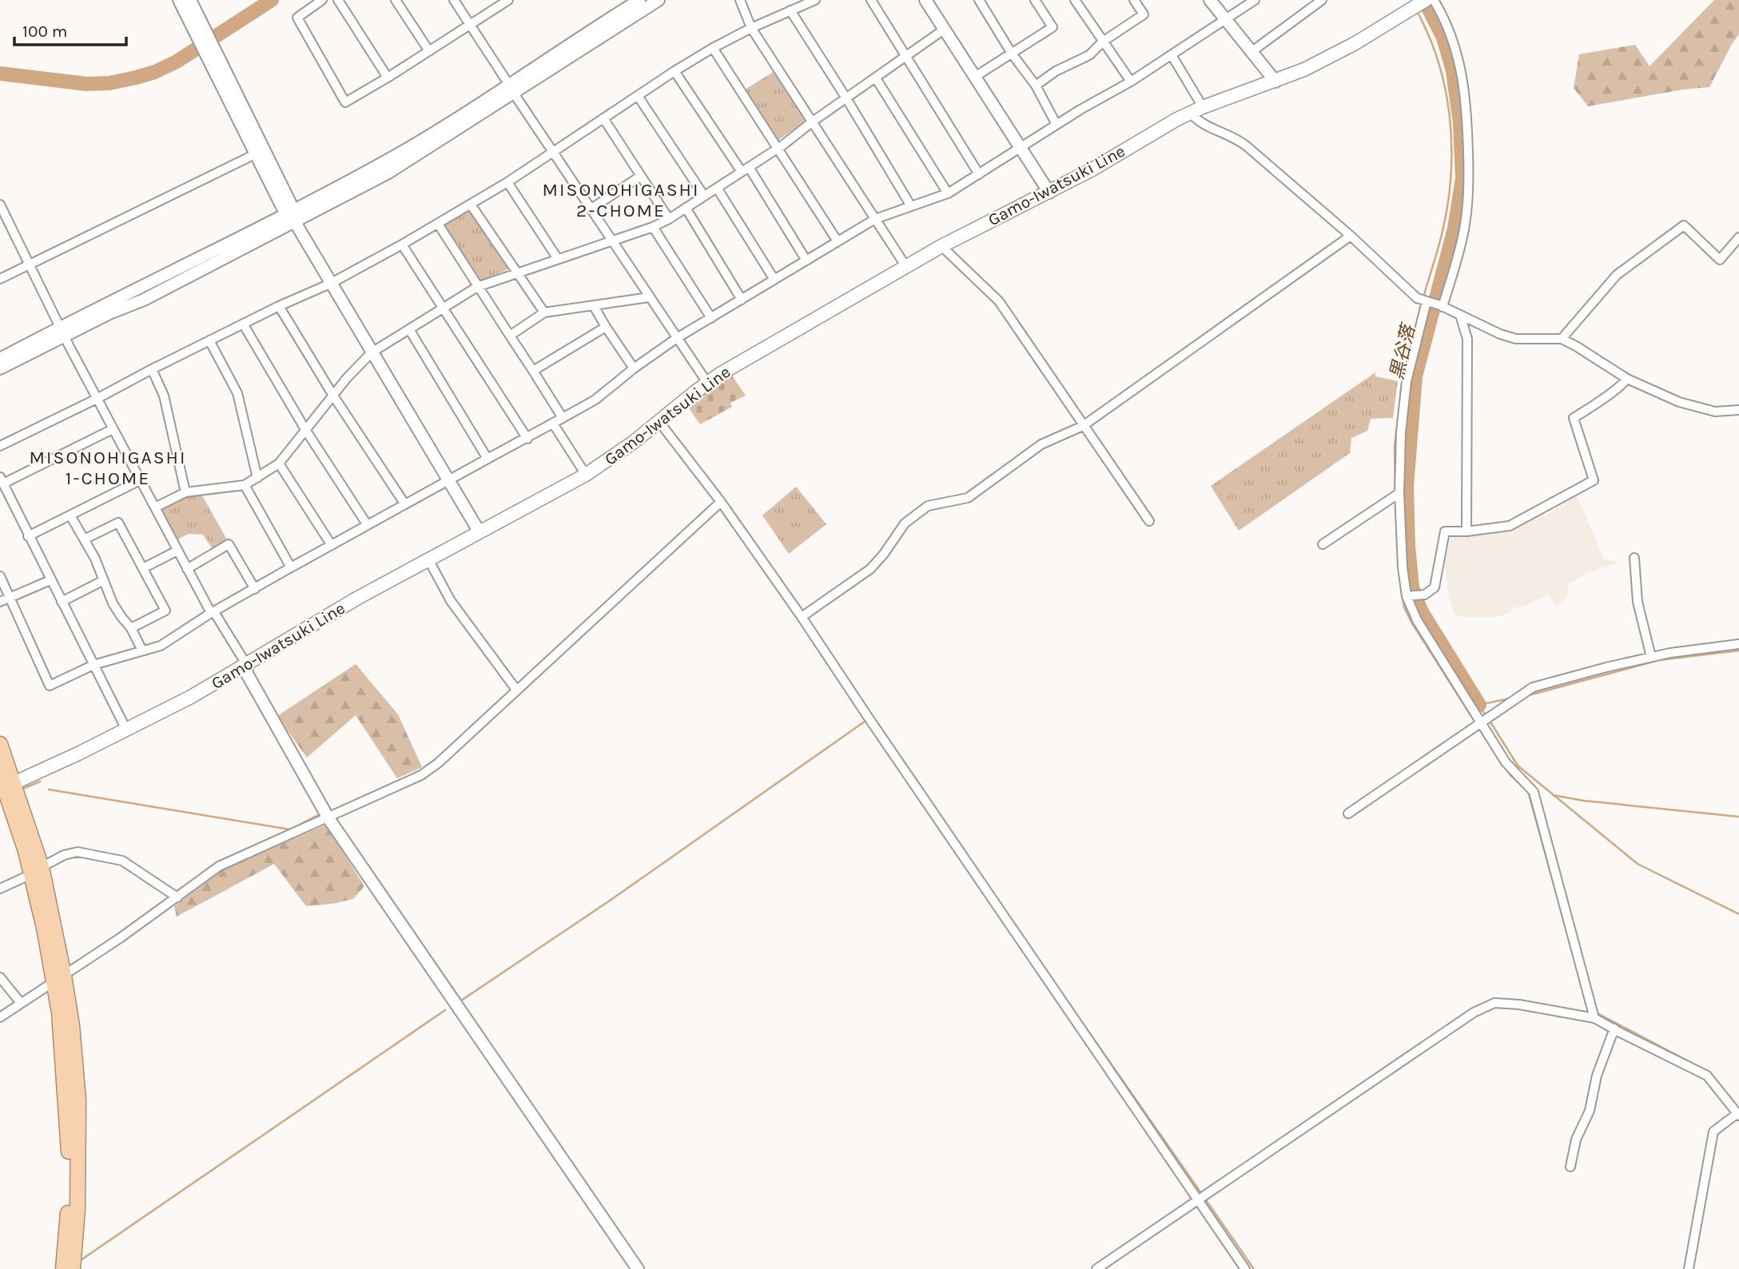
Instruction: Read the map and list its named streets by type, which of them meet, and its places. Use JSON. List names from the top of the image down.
{
  "streets": {
    "main road": ["Gamo-Iwatsuki Line"]
  },
  "districts": ["MISONOHIGASHI 2-CHOME", "MISONOHIGASHI 1-CHOME"],
  "water": ["黒谷落"],
  "scale_bar": "100 m"
}
